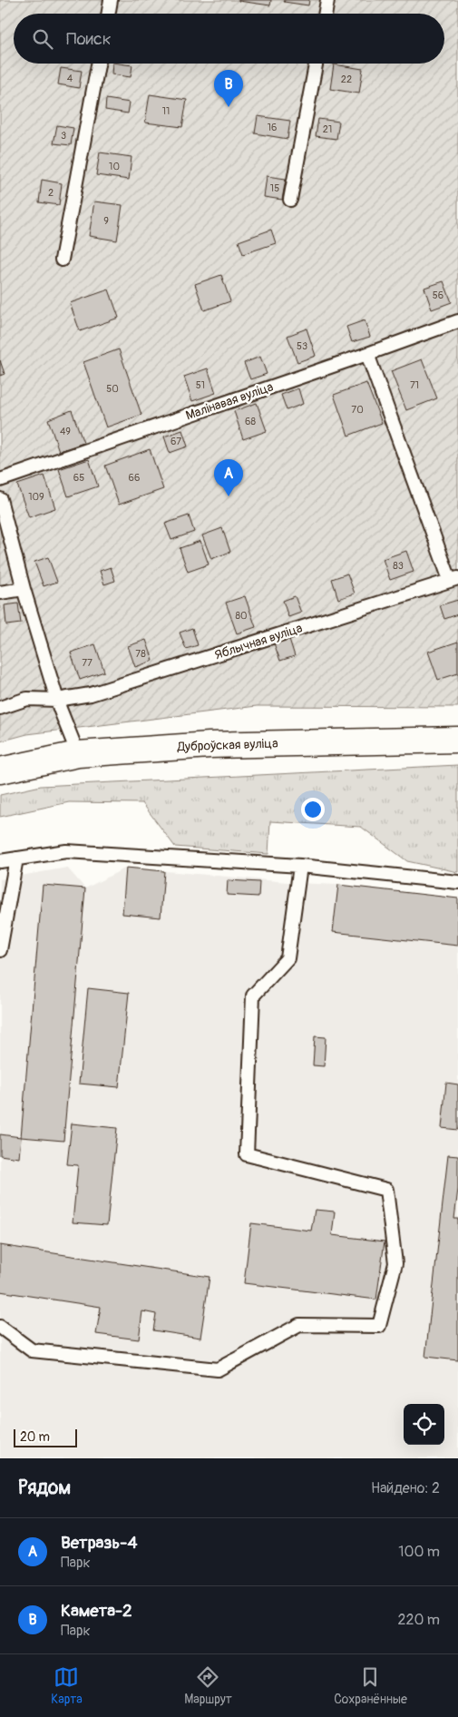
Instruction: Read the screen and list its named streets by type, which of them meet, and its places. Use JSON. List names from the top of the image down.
{
  "streets": {
    "main road": ["Дуброўская вуліца"],
    "lane": ["Малінавая вуліца", "Яблычная вуліца"]
  },
  "house_numbers": [
    "4",
    "22",
    "11",
    "16",
    "21",
    "3",
    "10",
    "15",
    "2",
    "9",
    "56",
    "53",
    "51",
    "71",
    "50",
    "70",
    "68",
    "49",
    "67",
    "65",
    "66",
    "109",
    "83",
    "80",
    "78",
    "77"
  ],
  "scale_bar": "20 m",
  "page": {
    "search": "Поиск",
    "pins": ["B", "A"],
    "scale": "20 m",
    "heading": ["Рядом", "Найдено: 2"],
    "list": [
      {
        "mark": "A",
        "name": "Ветразь-4",
        "note": "Парк",
        "value": "100 m"
      },
      {
        "mark": "B",
        "name": "Камета-2",
        "note": "Парк",
        "value": "220 m"
      }
    ],
    "nav": ["Карта", "Маршрут", "Сохранённые"]
  }
}
